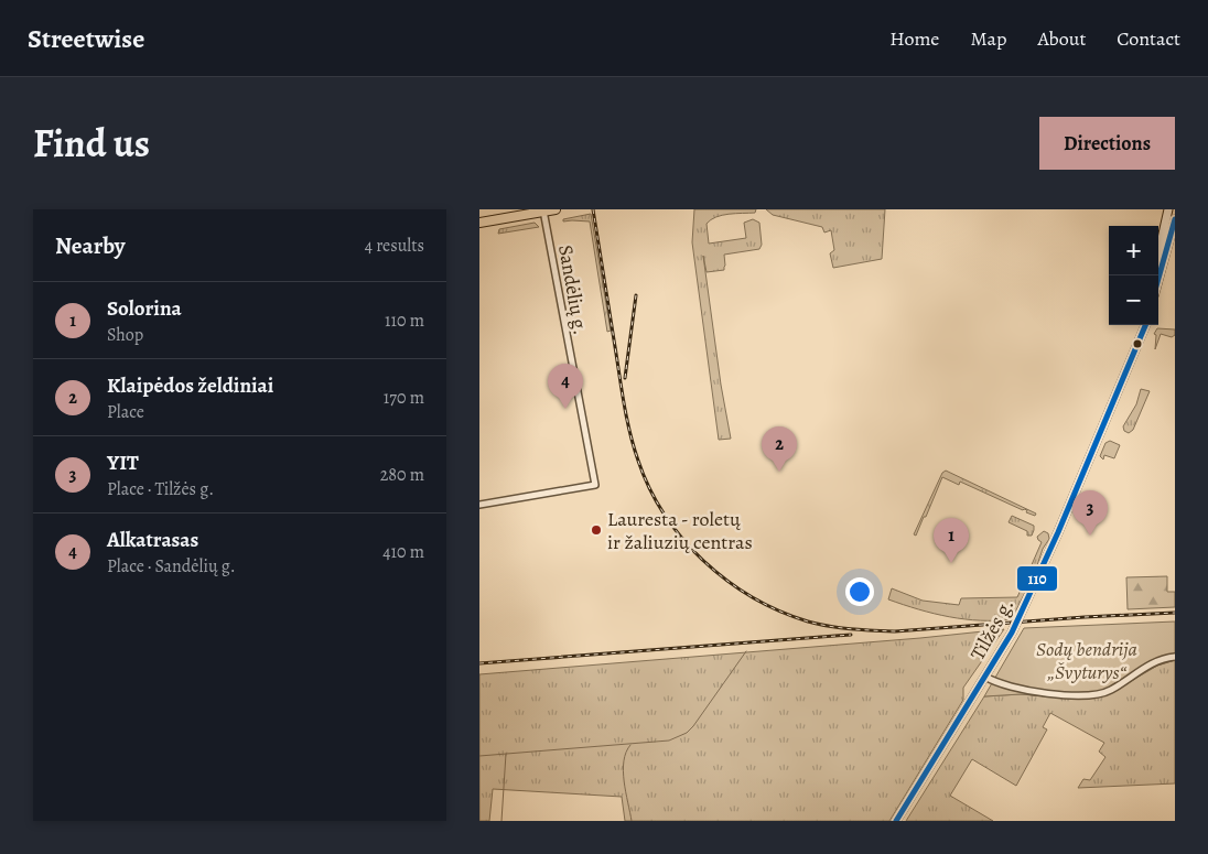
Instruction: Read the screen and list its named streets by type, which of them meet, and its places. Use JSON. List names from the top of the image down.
{
  "streets": {
    "main road": ["Tilžės g."],
    "street": ["Sandėlių g."]
  },
  "parks": ["Sodų bendrija „Švyturys“"],
  "places": ["Lauresta - roletų ir žaliuzių centras"],
  "lines": ["transit line 110"],
  "page": {
    "header": "Streetwise",
    "nav": [
      "Home",
      "Map",
      "About",
      "Contact"
    ],
    "title": "Find us",
    "buttons": "Directions",
    "heading": ["Nearby", "4 results"],
    "map_buttons": ["+", "−"],
    "list": [
      {
        "mark": "1",
        "name": "Solorina",
        "note": "Shop",
        "value": "110 m"
      },
      {
        "mark": "2",
        "name": "Klaipėdos želdiniai",
        "note": "Place",
        "value": "170 m"
      },
      {
        "mark": "3",
        "name": "YIT",
        "note": "Place · Tilžės g.",
        "value": "280 m"
      },
      {
        "mark": "4",
        "name": "Alkatrasas",
        "note": "Place · Sandėlių g.",
        "value": "410 m"
      }
    ],
    "pins": [
      "4",
      "2",
      "3",
      "1"
    ]
  }
}
